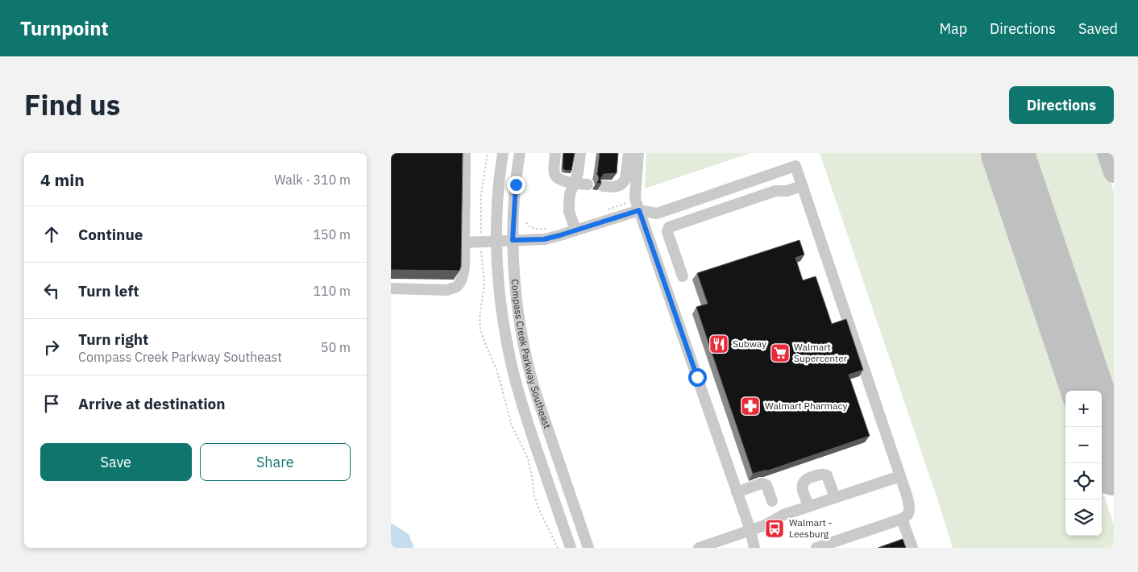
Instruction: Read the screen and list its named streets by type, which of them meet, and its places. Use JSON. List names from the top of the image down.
{
  "streets": {
    "street": ["Compass Creek Parkway Southeast"]
  },
  "places": {
    "restaurant": ["Subway"],
    "supermarket": ["Walmart Supercenter"],
    "pharmacy": ["Walmart Pharmacy"],
    "bus stop": ["Walmart - Leesburg"]
  },
  "page": {
    "header": "Turnpoint",
    "nav": ["Map", "Directions", "Saved"],
    "title": "Find us",
    "buttons": [
      "Directions",
      ["Save", "Share"]
    ],
    "heading": ["4 min", "Walk · 310 m"],
    "list": [
      ["Continue", "150 m"],
      ["Turn left", "110 m"],
      ["Turn right", "Compass Creek Parkway Southeast", "50 m"],
      "Arrive at destination"
    ],
    "map_buttons": ["+", "−"]
  }
}
